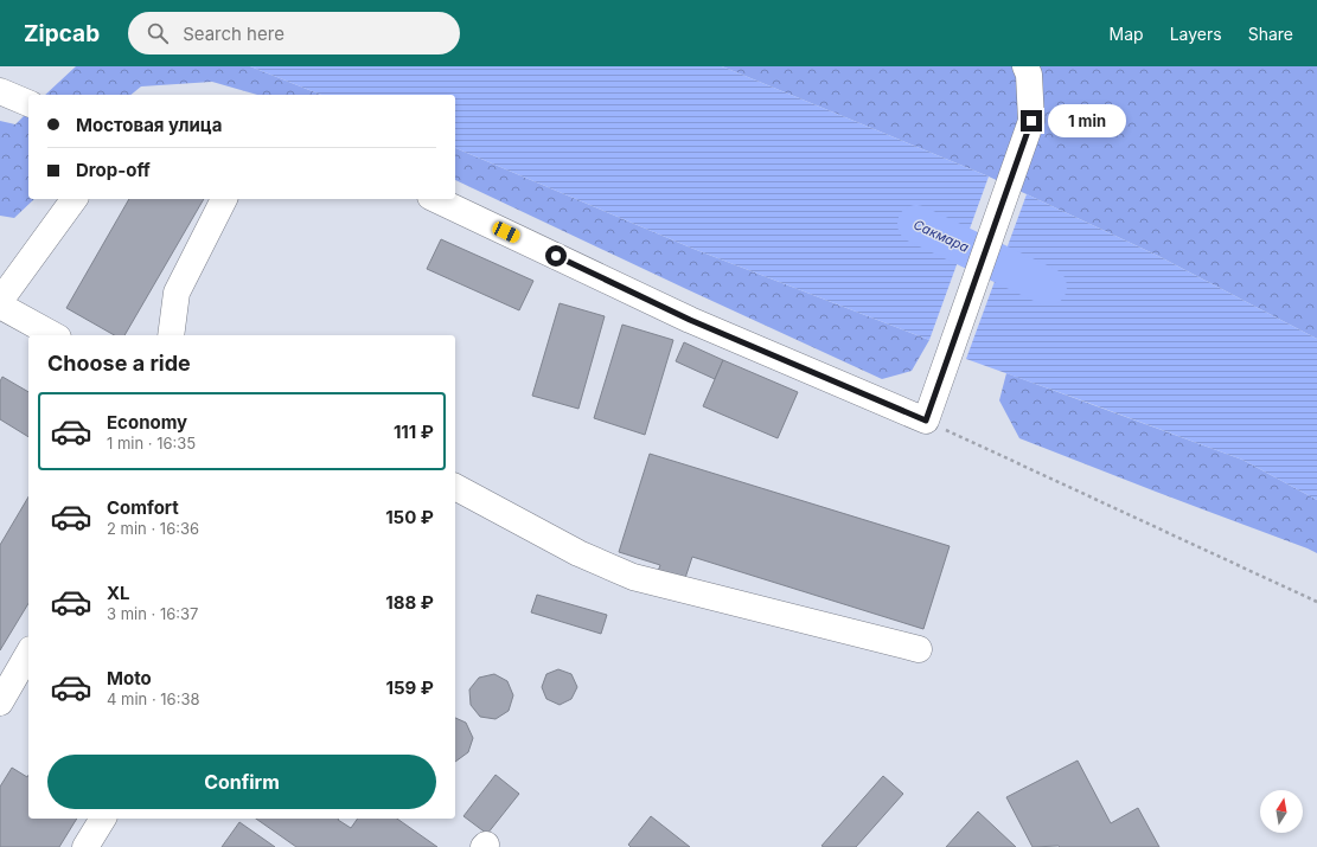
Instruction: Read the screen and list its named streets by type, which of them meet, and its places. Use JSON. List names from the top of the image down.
{
  "water": ["Сакмара"],
  "north": "top",
  "page": {
    "header": "Zipcab",
    "search": "Search here",
    "nav": ["Map", "Layers", "Share"],
    "banner": ["Мостовая улица", "Drop-off"],
    "bubble": "1 min",
    "heading": "Choose a ride",
    "list": [
      {
        "name": "Economy",
        "note": "1 min · 16:35",
        "value": "111 ₽"
      },
      {
        "name": "Comfort",
        "note": "2 min · 16:36",
        "value": "150 ₽"
      },
      {
        "name": "XL",
        "note": "3 min · 16:37",
        "value": "188 ₽"
      },
      {
        "name": "Moto",
        "note": "4 min · 16:38",
        "value": "159 ₽"
      }
    ],
    "buttons": "Confirm"
  }
}
